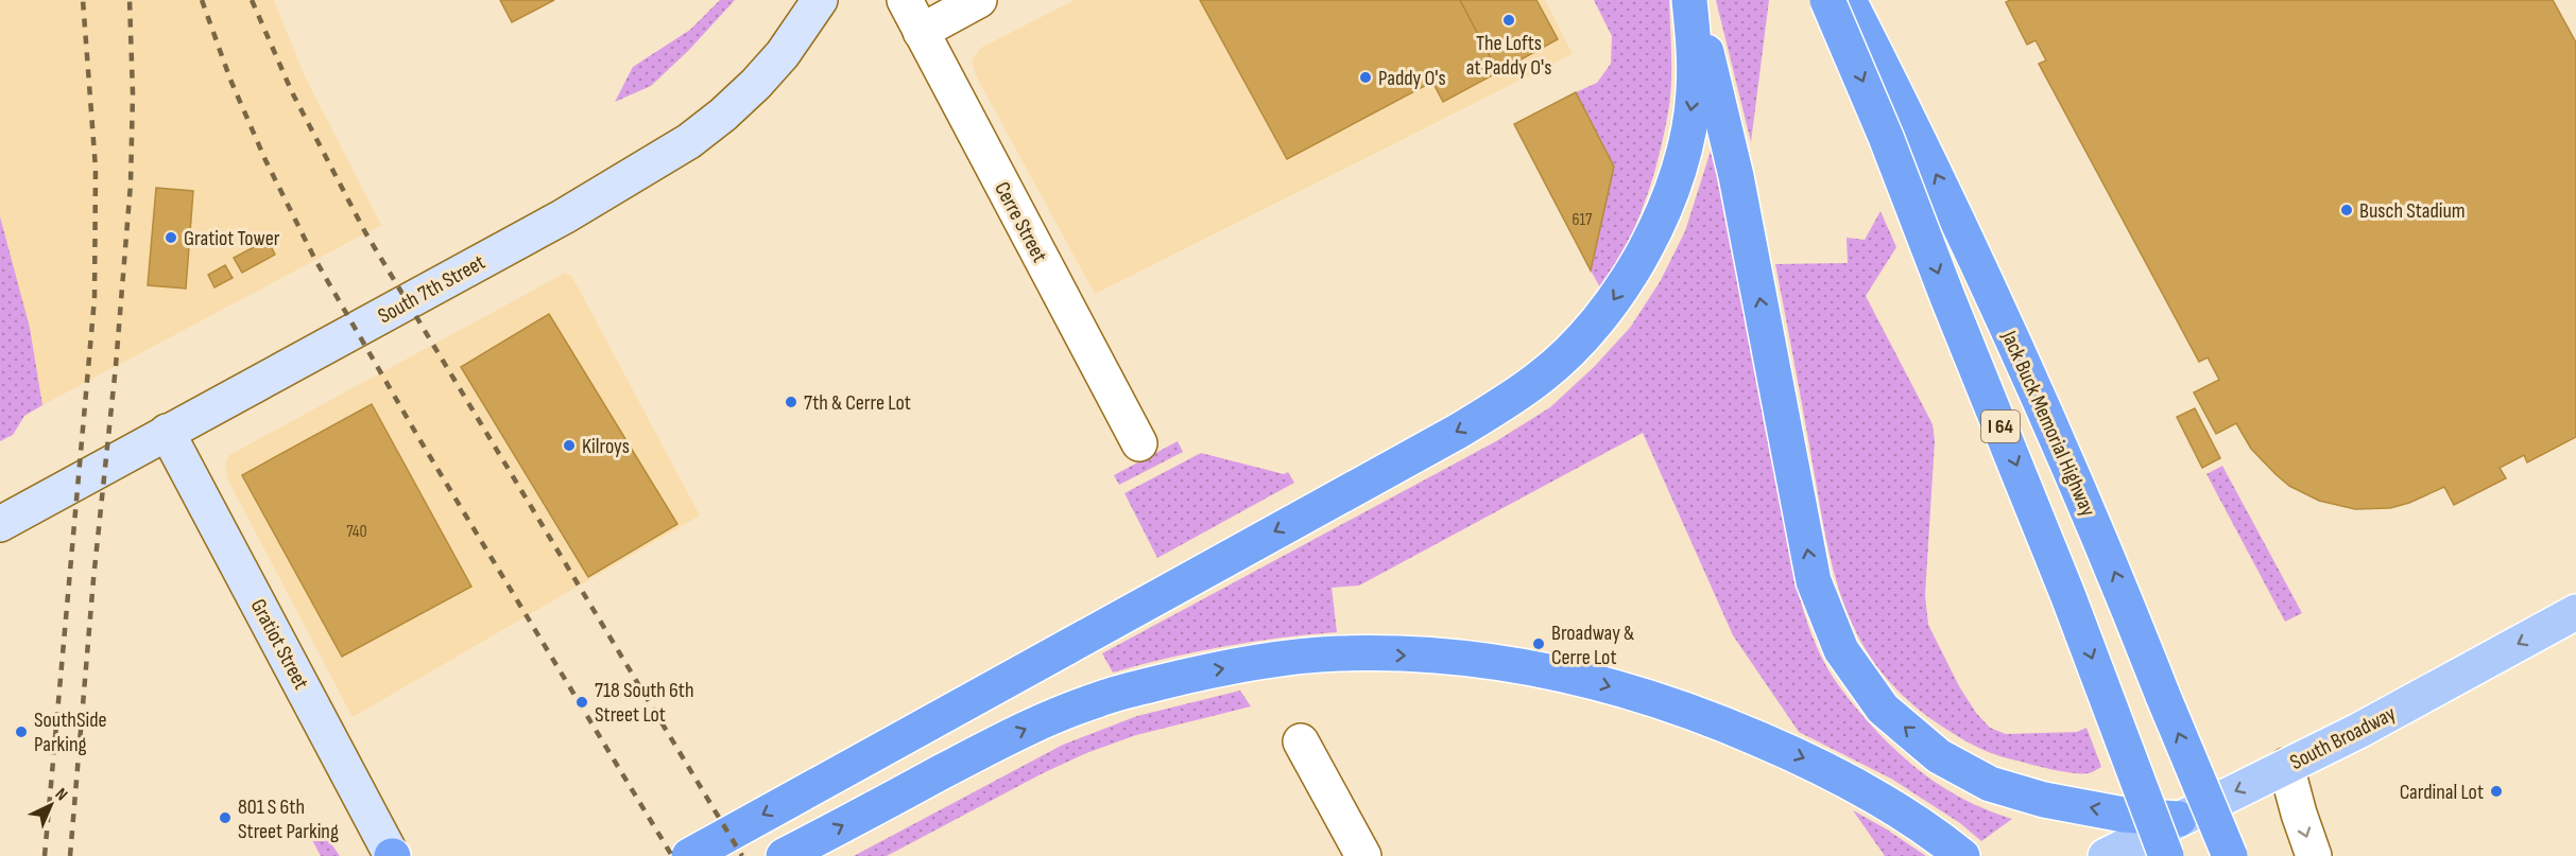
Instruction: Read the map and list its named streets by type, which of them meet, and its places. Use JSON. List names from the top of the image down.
{
  "streets": {
    "highway": ["Jack Buck Memorial Highway", "I 64"],
    "main road": ["South 7th Street", "Gratiot Street", "South Broadway"],
    "street": ["Cerre Street"]
  },
  "crossings": [
    ["South 7th Street", "Gratiot Street"]
  ],
  "one_way": ["South Broadway"],
  "places": [
    "The Lofts at Paddy O's",
    "Paddy O's",
    "Busch Stadium",
    "Gratiot Tower",
    "7th & Cerre Lot",
    "Kilroys",
    "Broadway & Cerre Lot",
    "718 South 6th Street Lot",
    "SouthSide Parking",
    "Cardinal Lot",
    "801 S 6th Street Parking"
  ],
  "house_numbers": ["617", "740"],
  "north": "top right"
}
